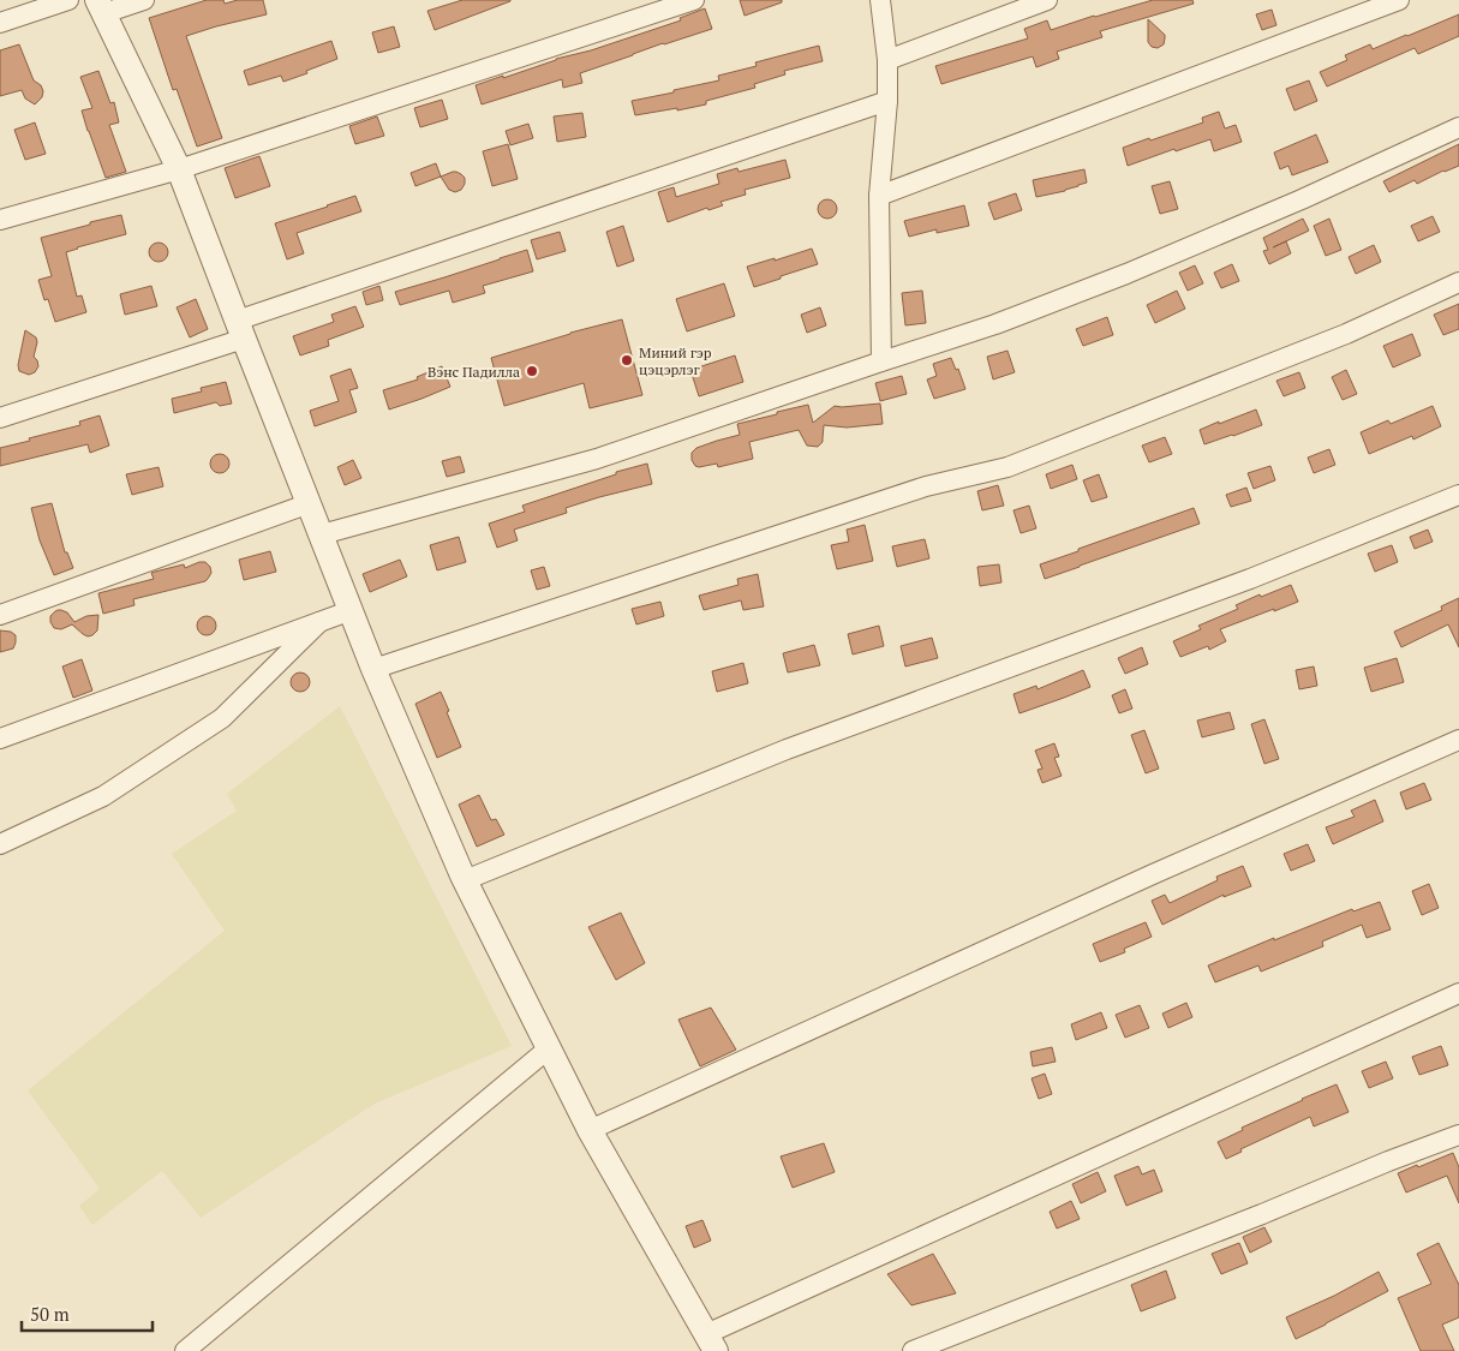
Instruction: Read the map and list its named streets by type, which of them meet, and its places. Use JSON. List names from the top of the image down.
{
  "places": ["Миний гэр цэцэрлэг", "Вэнс Падилла"],
  "scale_bar": "50 m"
}
